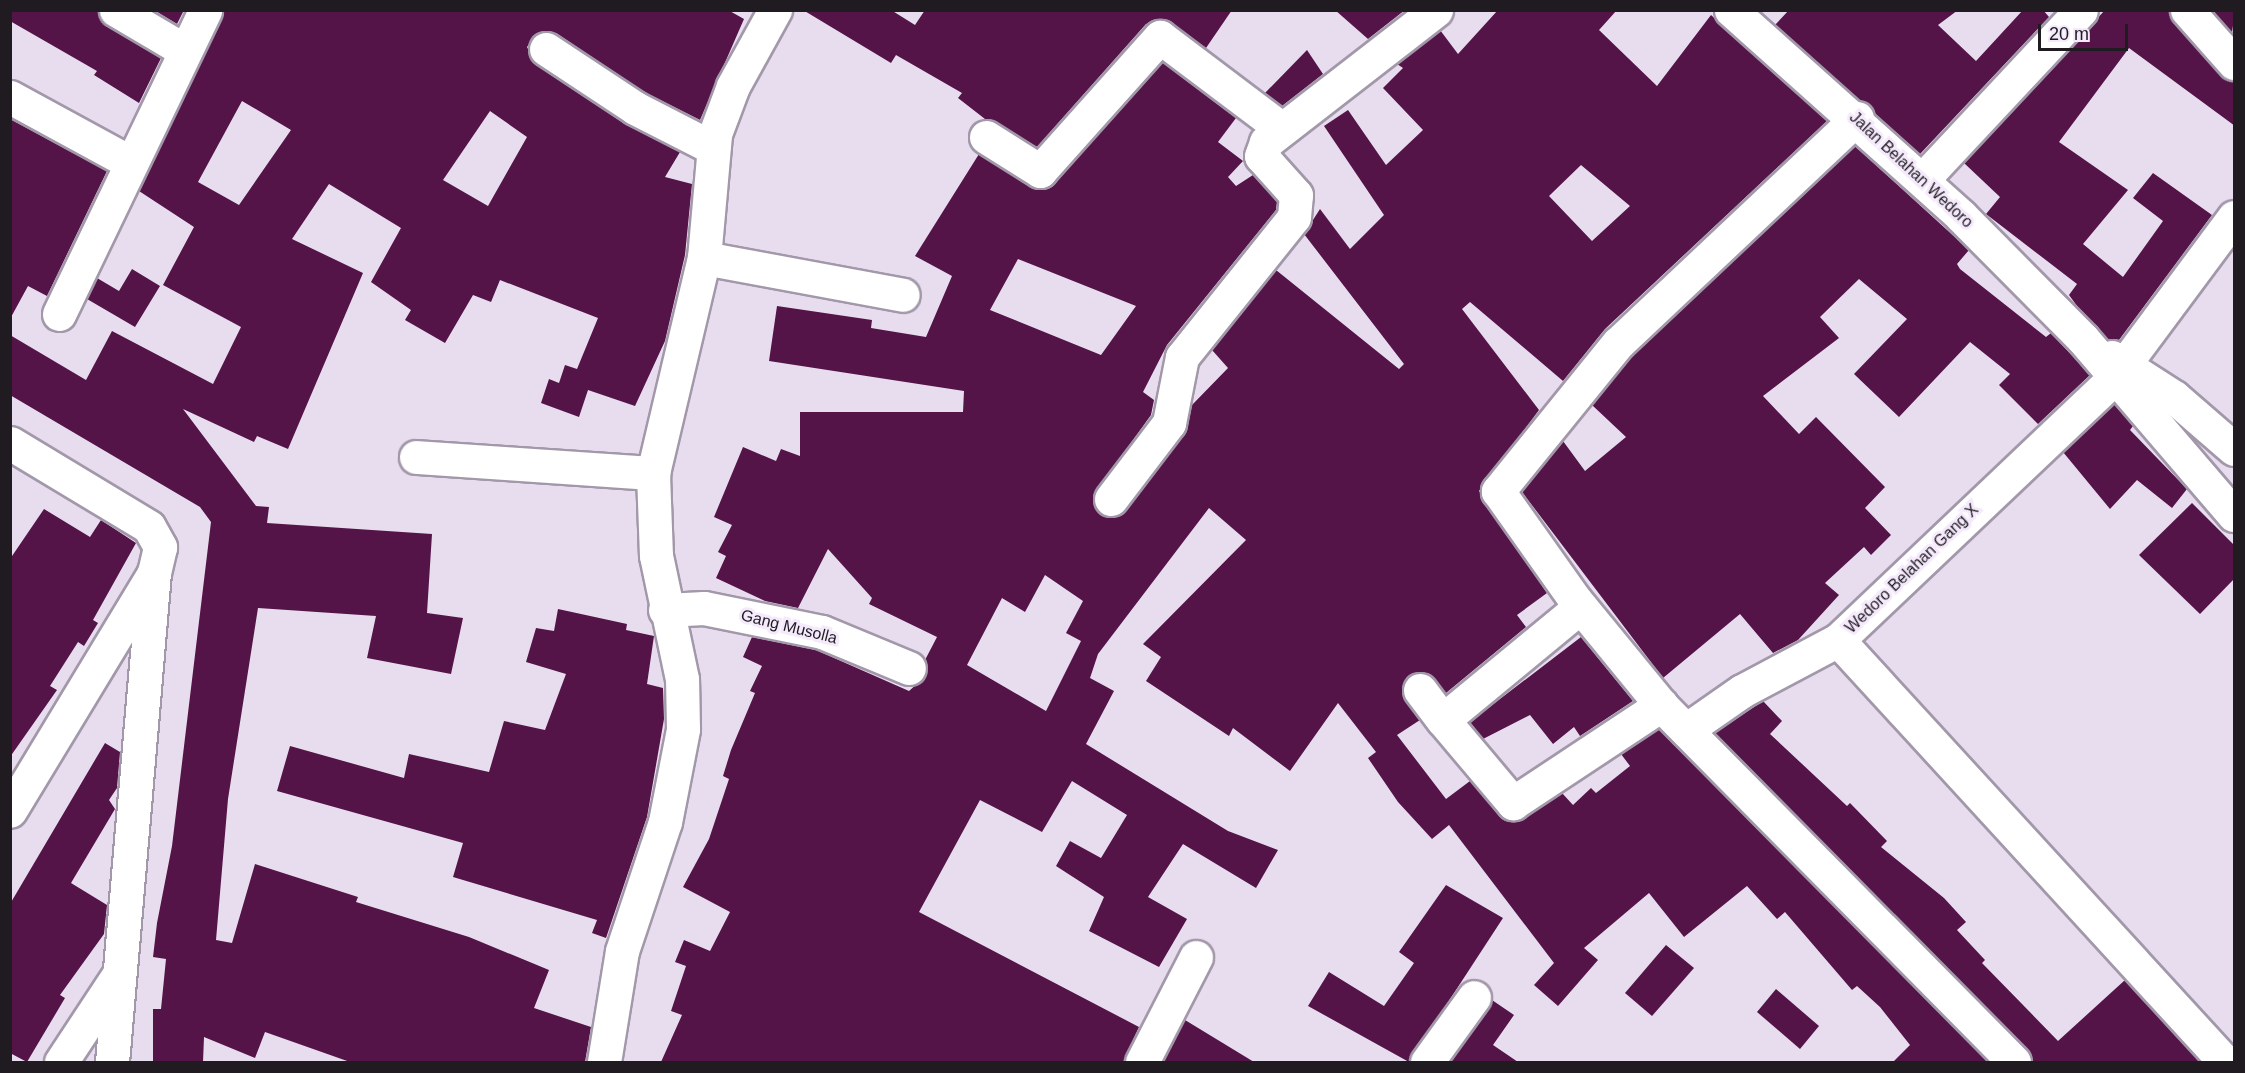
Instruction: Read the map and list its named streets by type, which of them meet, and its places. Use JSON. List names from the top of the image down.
{
  "streets": {
    "street": ["Jalan Belahan Wedoro", "Wedoro Belahan Gang X", "Gang Musolla"]
  },
  "crossings": [
    ["Jalan Belahan Wedoro", "Wedoro Belahan Gang X"]
  ],
  "scale_bar": "20 m"
}
